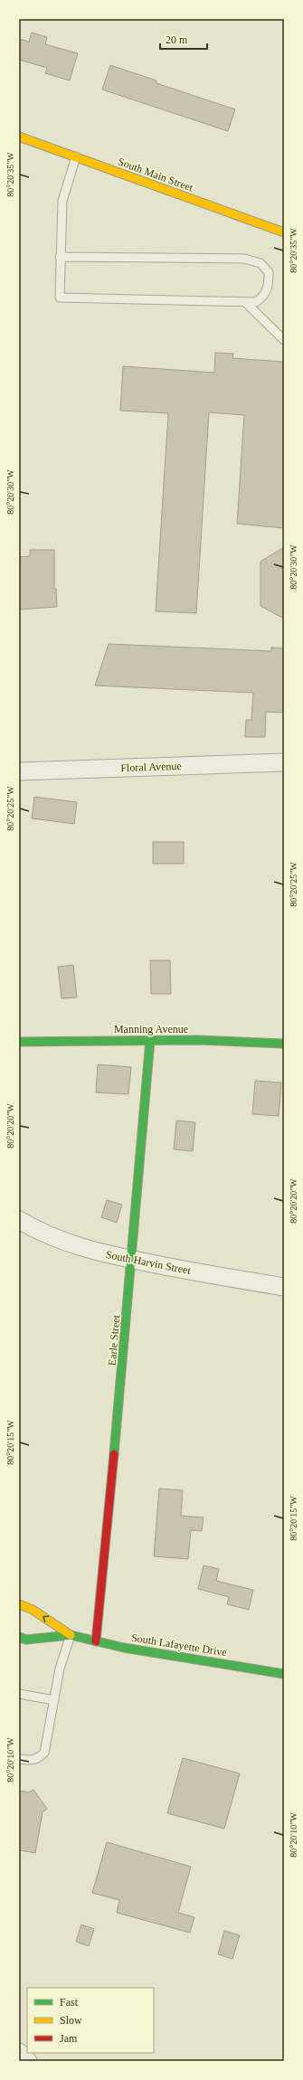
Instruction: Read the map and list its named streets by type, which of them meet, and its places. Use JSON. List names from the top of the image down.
{
  "streets": {
    "street": [
      "South Main Street",
      "Floral Avenue",
      "Manning Avenue",
      "South Harvin Street",
      "Earle Street",
      "South Lafayette Drive"
    ]
  },
  "crossings": [
    ["Manning Avenue", "Earle Street"],
    ["South Harvin Street", "Earle Street"],
    ["Earle Street", "South Lafayette Drive"]
  ],
  "legend": ["Fast", "Slow", "Jam"],
  "scale_bar": "20 m",
  "coordinates": [
    "80°20'35\"W",
    "80°20'30\"W",
    "80°20'25\"W",
    "80°20'20\"W",
    "80°20'15\"W",
    "80°20'10\"W"
  ]
}
